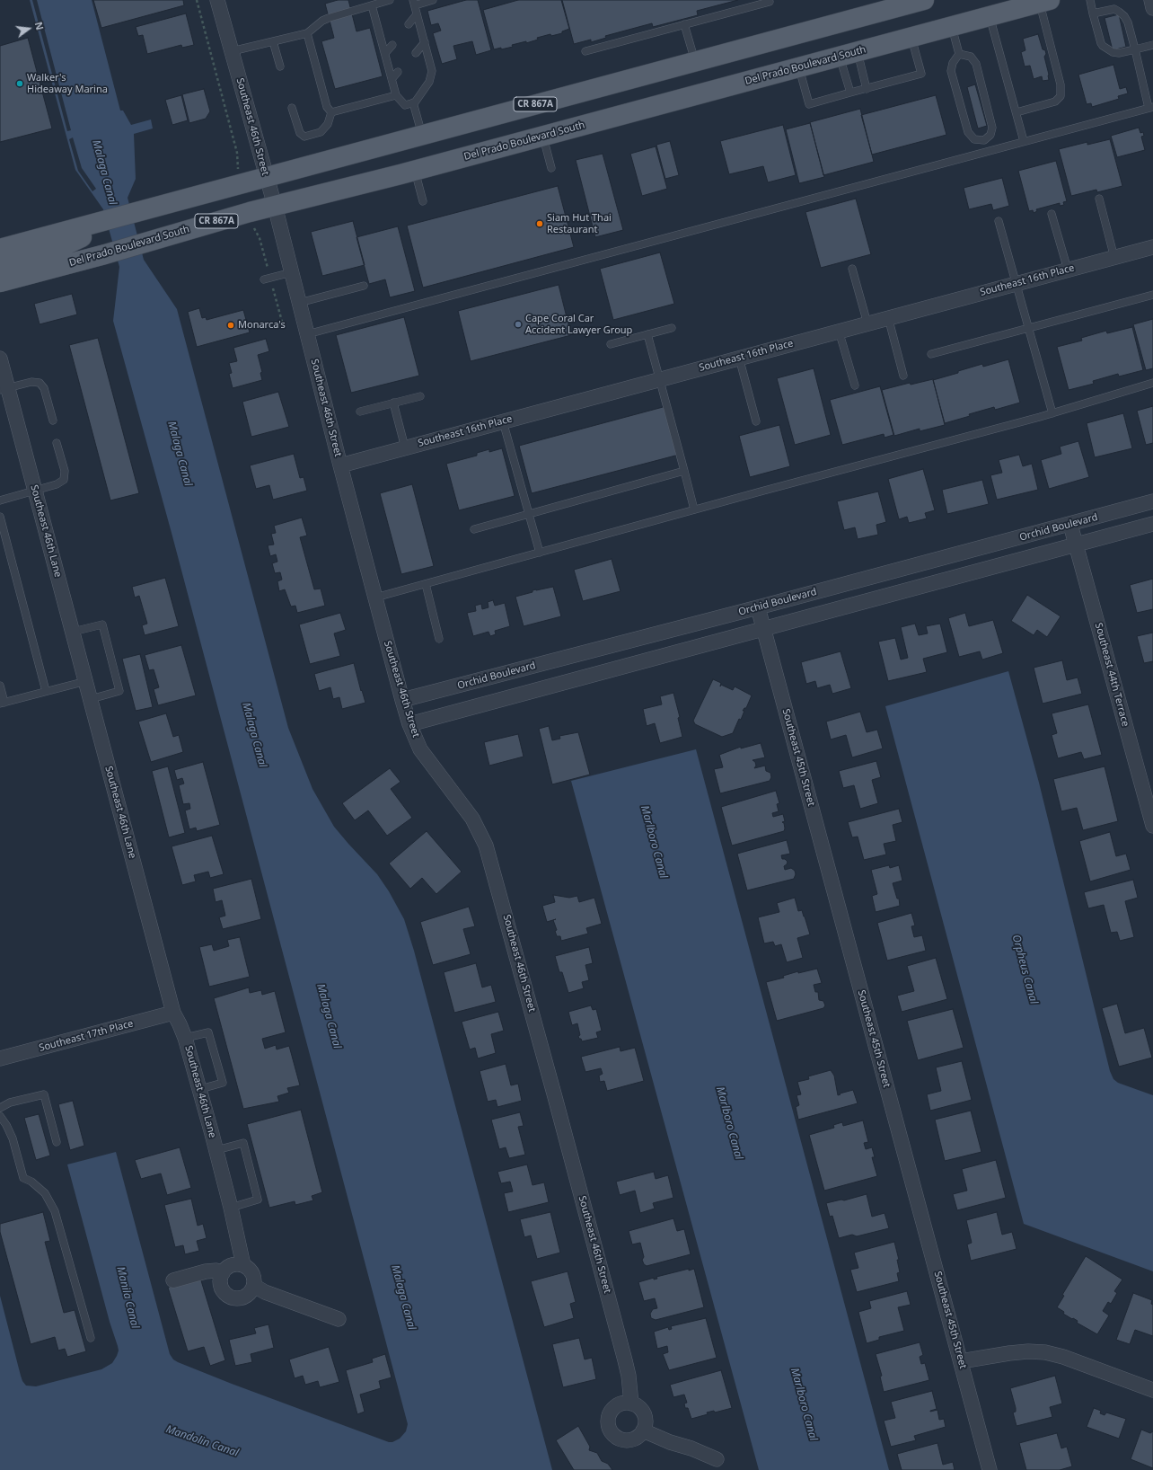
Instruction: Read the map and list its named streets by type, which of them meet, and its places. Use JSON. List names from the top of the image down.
{
  "streets": {
    "main road": ["Del Prado Boulevard South", "CR 867A"],
    "street": [
      "Southeast 46th Street",
      "Southeast 16th Place",
      "Orchid Boulevard",
      "Southeast 46th Lane",
      "Southeast 44th Terrace",
      "Southeast 45th Street",
      "Southeast 17th Place"
    ]
  },
  "crossings": [
    ["Del Prado Boulevard South", "Southeast 46th Street"],
    ["CR 867A", "Southeast 46th Street"],
    ["Southeast 46th Street", "Southeast 16th Place"],
    ["Southeast 46th Street", "Orchid Boulevard"],
    ["Orchid Boulevard", "Southeast 44th Terrace"],
    ["Orchid Boulevard", "Southeast 45th Street"],
    ["Southeast 46th Lane", "Southeast 17th Place"]
  ],
  "water": [
    "Malaga Canal",
    "Marlboro Canal",
    "Orpheus Canal",
    "Manila Canal",
    "Mandolin Canal"
  ],
  "places": [
    "Walker's Hideaway Marina",
    "Siam Hut Thai Restaurant",
    "Cape Coral Car Accident Lawyer Group",
    "Monarca's"
  ],
  "north": "right"
}
